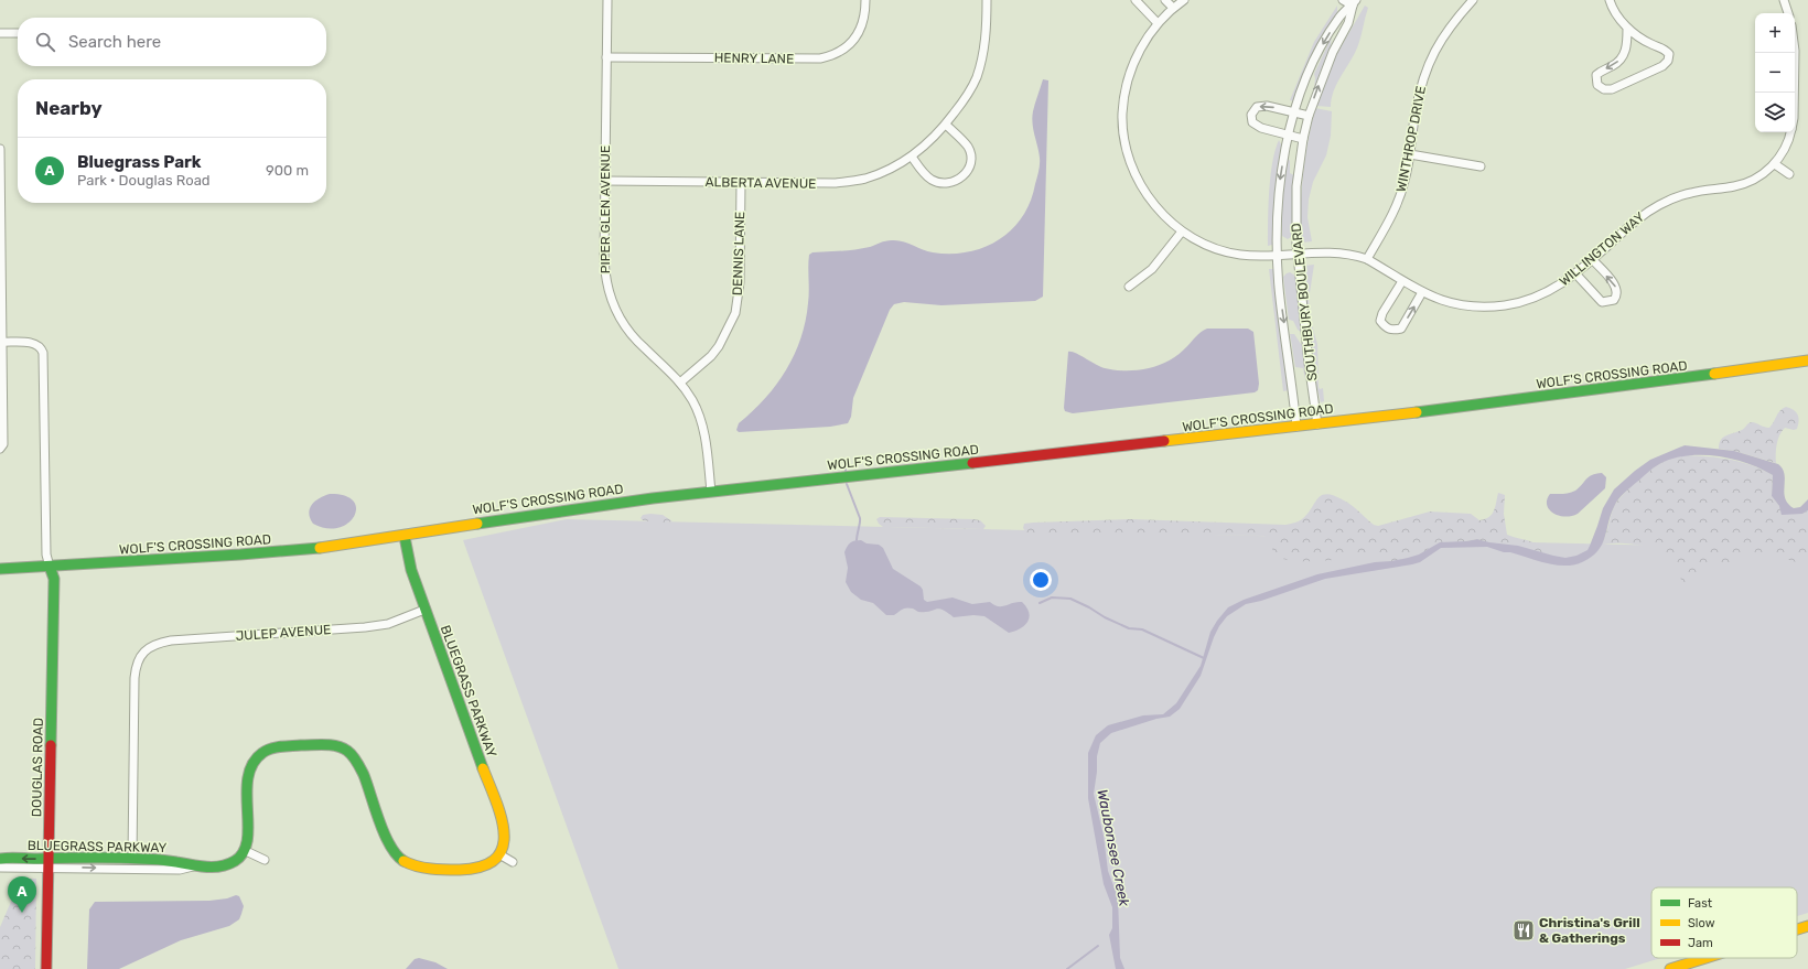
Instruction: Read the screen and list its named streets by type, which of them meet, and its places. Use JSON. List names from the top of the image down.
{
  "streets": {
    "main road": ["WOLF'S CROSSING ROAD", "BLUEGRASS PARKWAY", "DOUGLAS ROAD"],
    "street": [
      "HENRY LANE",
      "WINTHROP DRIVE",
      "ALBERTA AVENUE",
      "PIPER GLEN AVENUE",
      "WILLINGTON WAY",
      "DENNIS LANE",
      "SOUTHBURY BOULEVARD",
      "JULEP AVENUE"
    ]
  },
  "crossings": [
    ["HENRY LANE", "PIPER GLEN AVENUE"],
    ["WINTHROP DRIVE", "WILLINGTON WAY"],
    ["ALBERTA AVENUE", "PIPER GLEN AVENUE"],
    ["ALBERTA AVENUE", "DENNIS LANE"],
    ["PIPER GLEN AVENUE", "DENNIS LANE"],
    ["PIPER GLEN AVENUE", "WOLF'S CROSSING ROAD"],
    ["WILLINGTON WAY", "SOUTHBURY BOULEVARD"],
    ["SOUTHBURY BOULEVARD", "WOLF'S CROSSING ROAD"],
    ["WOLF'S CROSSING ROAD", "BLUEGRASS PARKWAY"],
    ["WOLF'S CROSSING ROAD", "DOUGLAS ROAD"],
    ["JULEP AVENUE", "BLUEGRASS PARKWAY"],
    ["BLUEGRASS PARKWAY", "DOUGLAS ROAD"]
  ],
  "water": ["Waubonsee Creek"],
  "places": {
    "restaurant": ["Christina's Grill & Gatherings"]
  },
  "legend": ["Fast", "Slow", "Jam"],
  "page": {
    "map_buttons": ["+", "−"],
    "search": "Search here",
    "heading": "Nearby",
    "list": [
      {
        "mark": "A",
        "name": "Bluegrass Park",
        "note": "Park · Douglas Road",
        "value": "900 m"
      }
    ],
    "pins": "A"
  }
}
